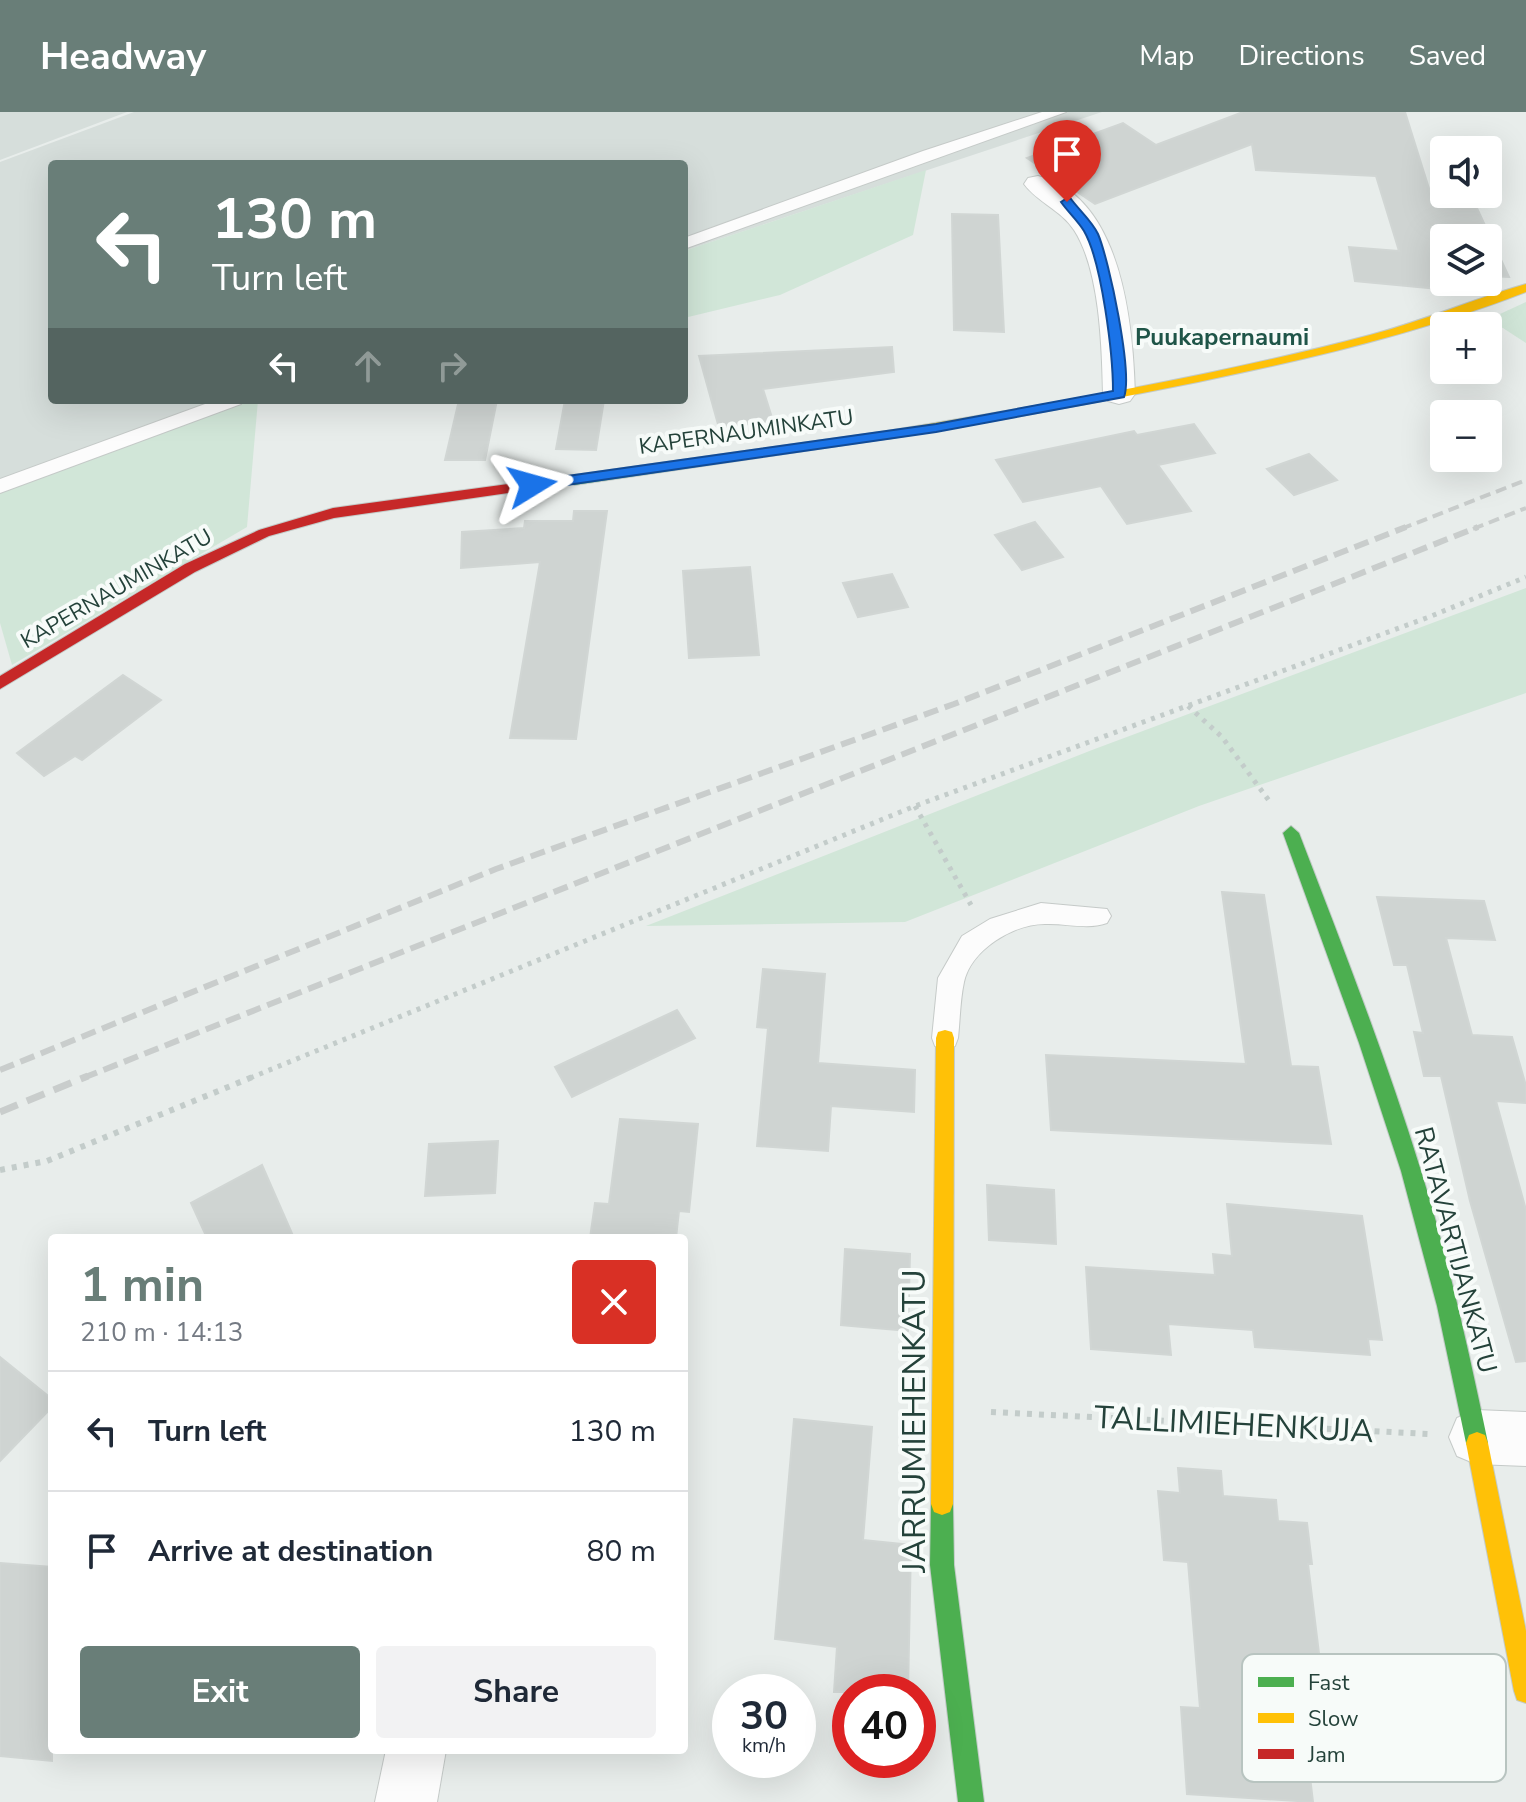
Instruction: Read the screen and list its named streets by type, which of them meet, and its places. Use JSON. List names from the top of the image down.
{
  "streets": {
    "street": ["KAPERNAUMINKATU", "RATAVARTIJANKATU", "JARRUMIEHENKATU"],
    "path": ["TALLIMIEHENKUJA"]
  },
  "crossings": [
    ["RATAVARTIJANKATU", "TALLIMIEHENKUJA"],
    ["JARRUMIEHENKATU", "TALLIMIEHENKUJA"]
  ],
  "districts": ["Puukapernaumi"],
  "legend": ["Fast", "Slow", "Jam"],
  "page": {
    "header": "Headway",
    "nav": ["Map", "Directions", "Saved"],
    "map_buttons": ["+", "−"],
    "turn": ["130 m", "Turn left"],
    "heading": ["1 min", "210 m · 14:13"],
    "list": [
      {
        "name": "Turn left",
        "value": "130 m"
      },
      {
        "name": "Arrive at destination",
        "value": "80 m"
      }
    ],
    "buttons": ["Exit", "Share"],
    "speed": "30 km/h",
    "limit": "40"
  }
}
